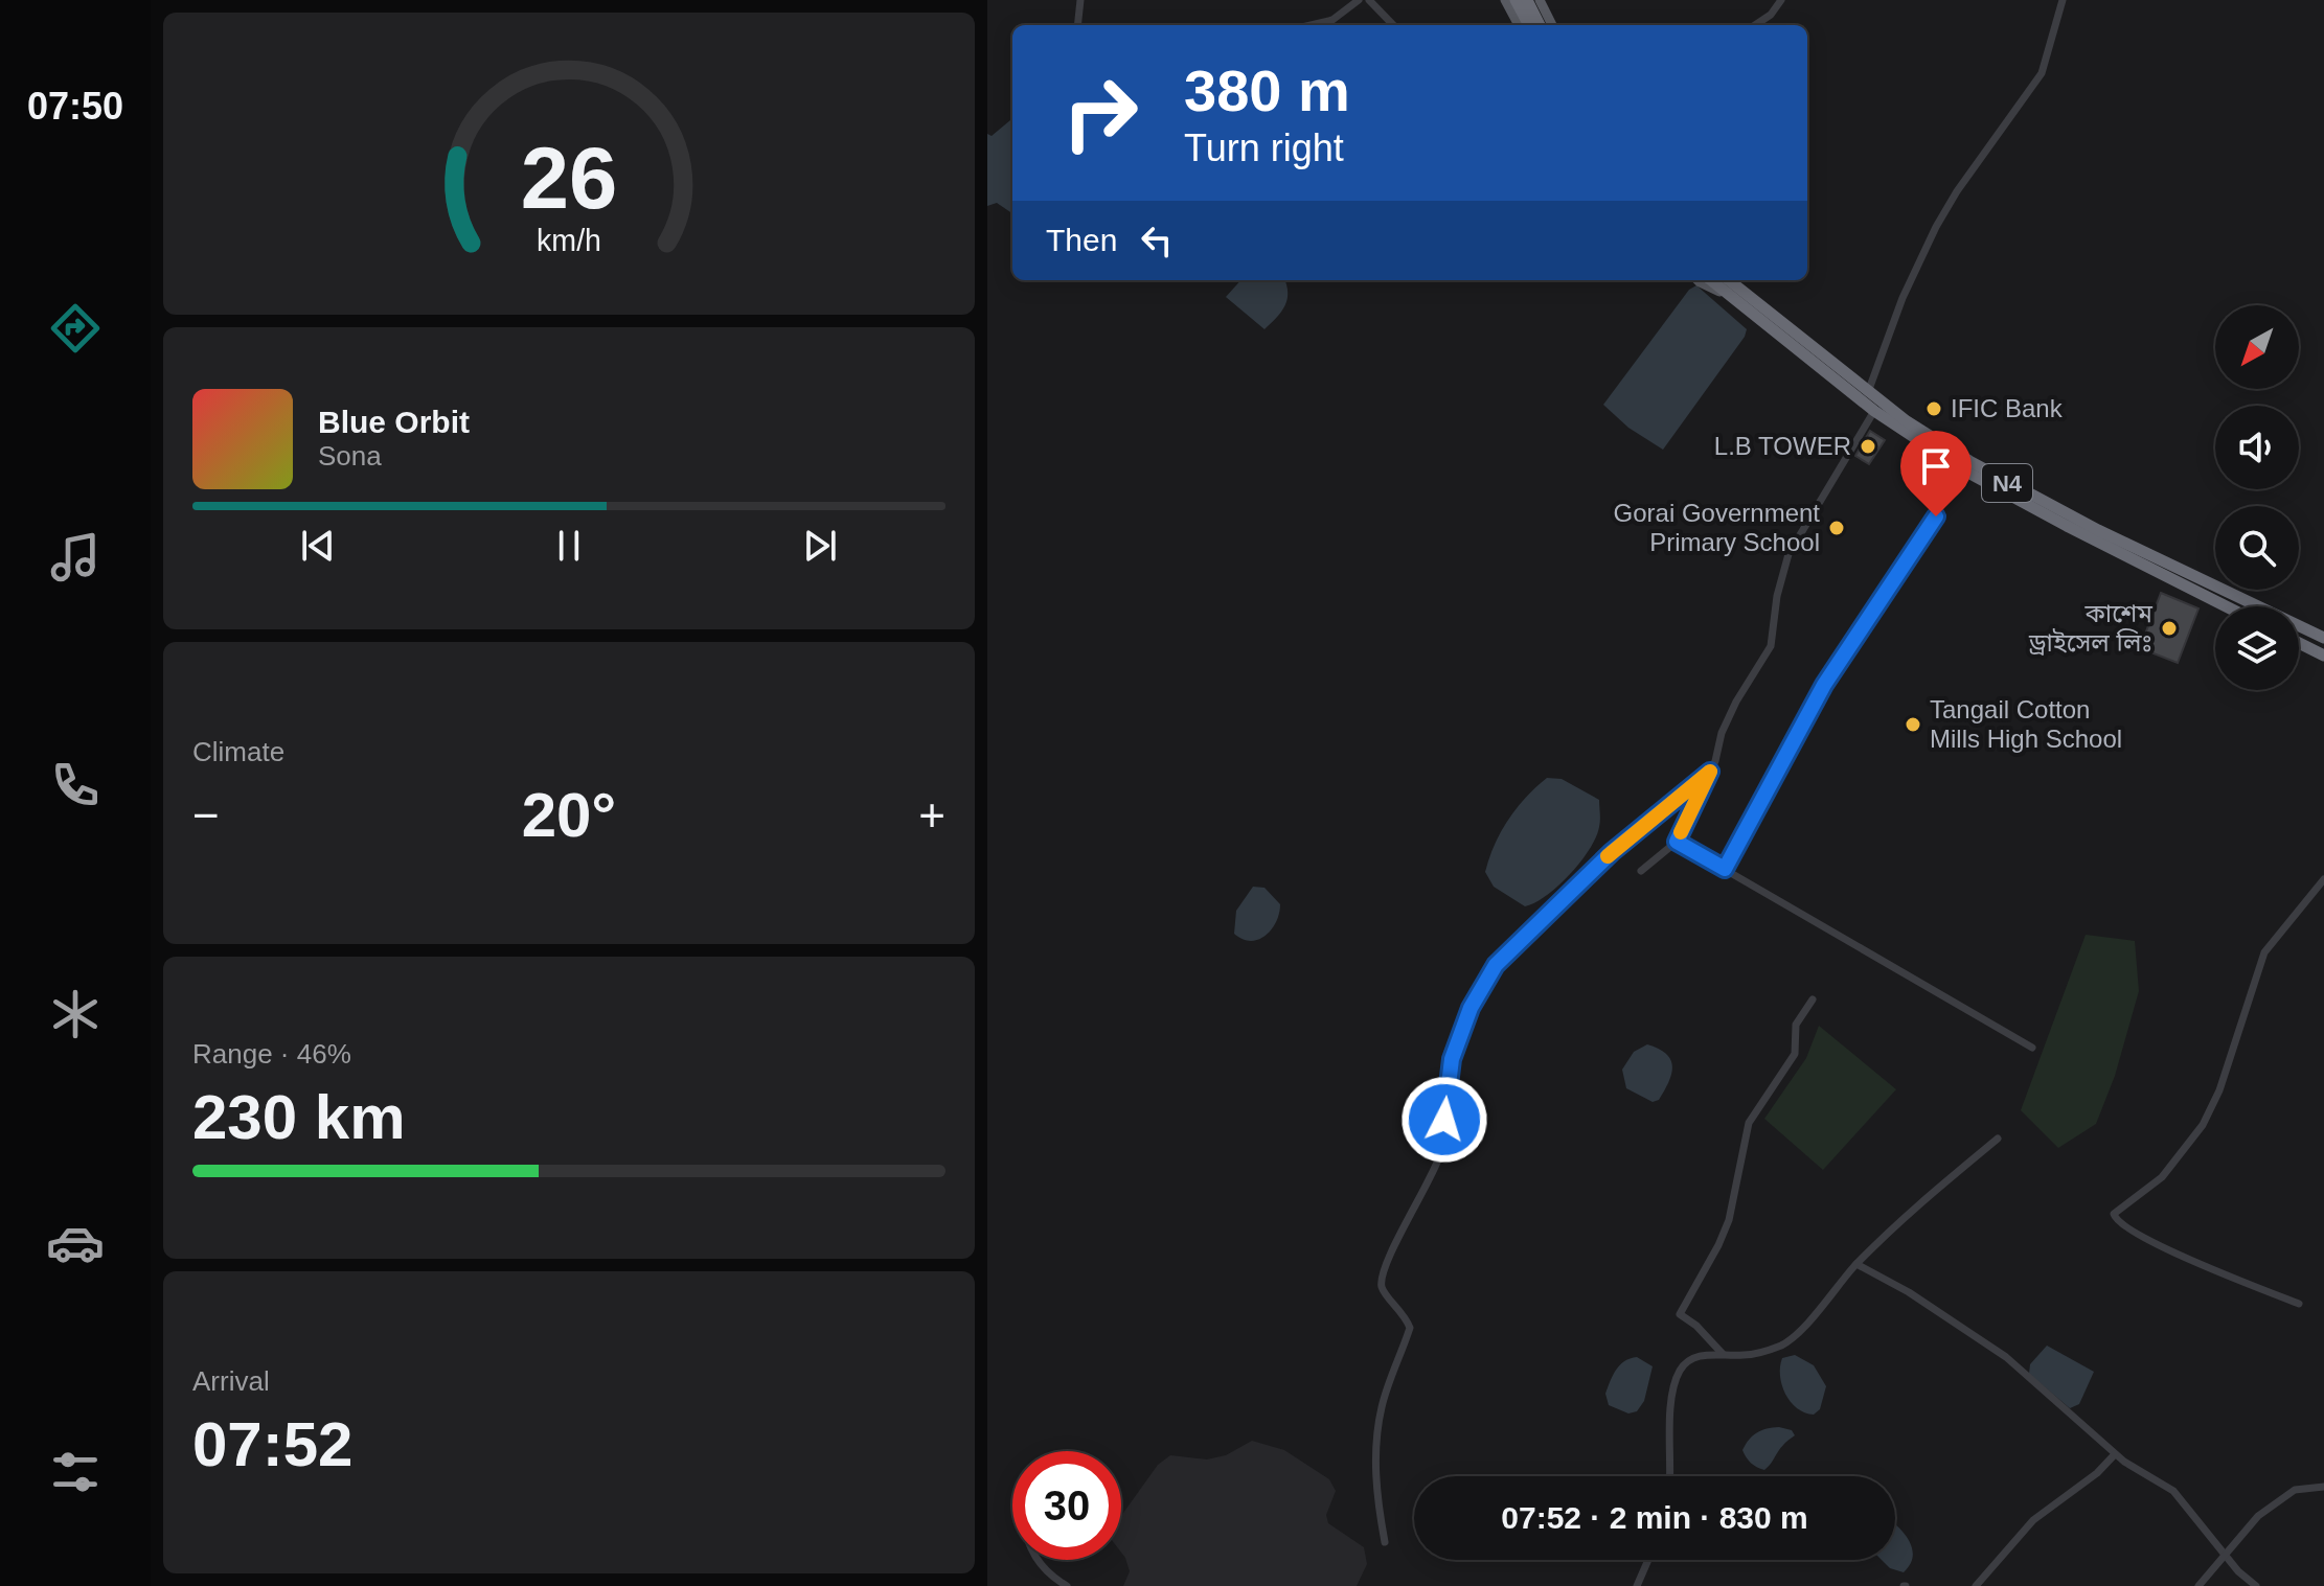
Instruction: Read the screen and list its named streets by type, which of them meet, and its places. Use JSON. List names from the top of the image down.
{
  "streets": {
    "highway": ["N4"]
  },
  "places": [
    "IFIC Bank",
    "L.B TOWER",
    "Gorai Government Primary School",
    "কাশেম ড্রাইসেল লিঃ",
    "Tangail Cotton Mills High School"
  ],
  "north": "bottom left",
  "page": {
    "tabs": "07:50",
    "turn": ["380 m", "Turn right"],
    "then": "Then",
    "song": ["Blue Orbit", "Sona"],
    "tile": [
      "Climate",
      ["Range · 46%", "230 km"],
      ["Arrival", "07:52"]
    ],
    "heat": ["−", "20°", "+"],
    "limit": "30",
    "trip": "07:52 · 2 min · 830 m",
    "gauge": ["26", "km/h"]
  }
}
